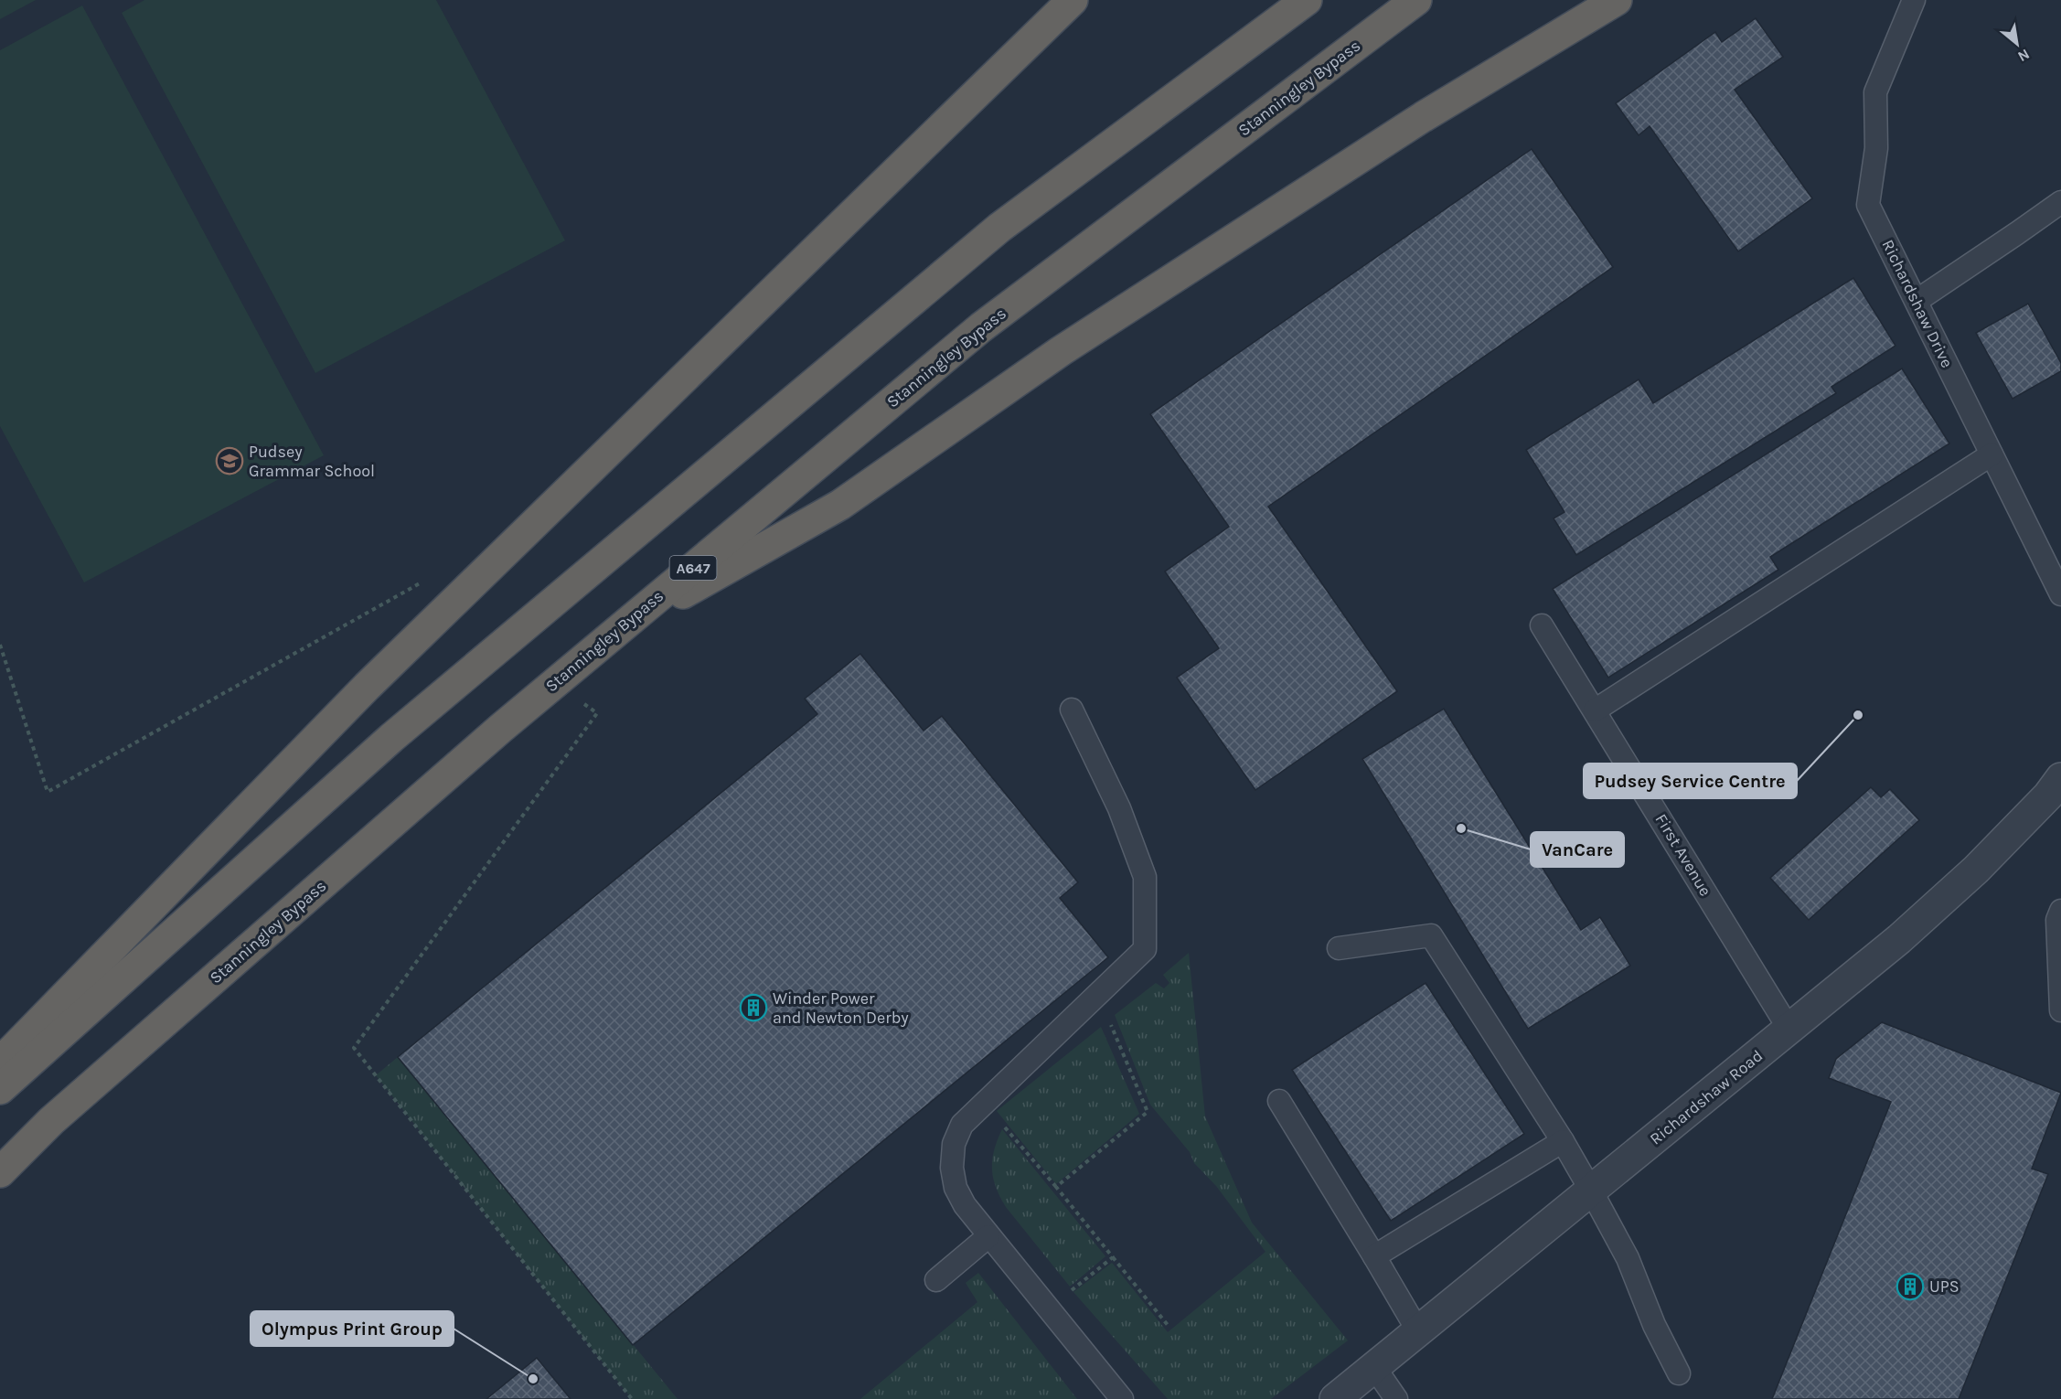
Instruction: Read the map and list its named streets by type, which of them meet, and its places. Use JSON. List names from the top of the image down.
{
  "streets": {
    "highway": ["Stanningley Bypass", "A647"],
    "street": ["Richardshaw Road"],
    "lane": ["Richardshaw Drive", "First Avenue"]
  },
  "crossings": [
    ["First Avenue", "Richardshaw Road"]
  ],
  "places": {
    "school or university": ["Pudsey Grammar School"],
    "other": ["Pudsey Service Centre", "VanCare", "Olympus Print Group"],
    "building": ["Winder Power and Newton Derby", "UPS"]
  },
  "north": "bottom right"
}
